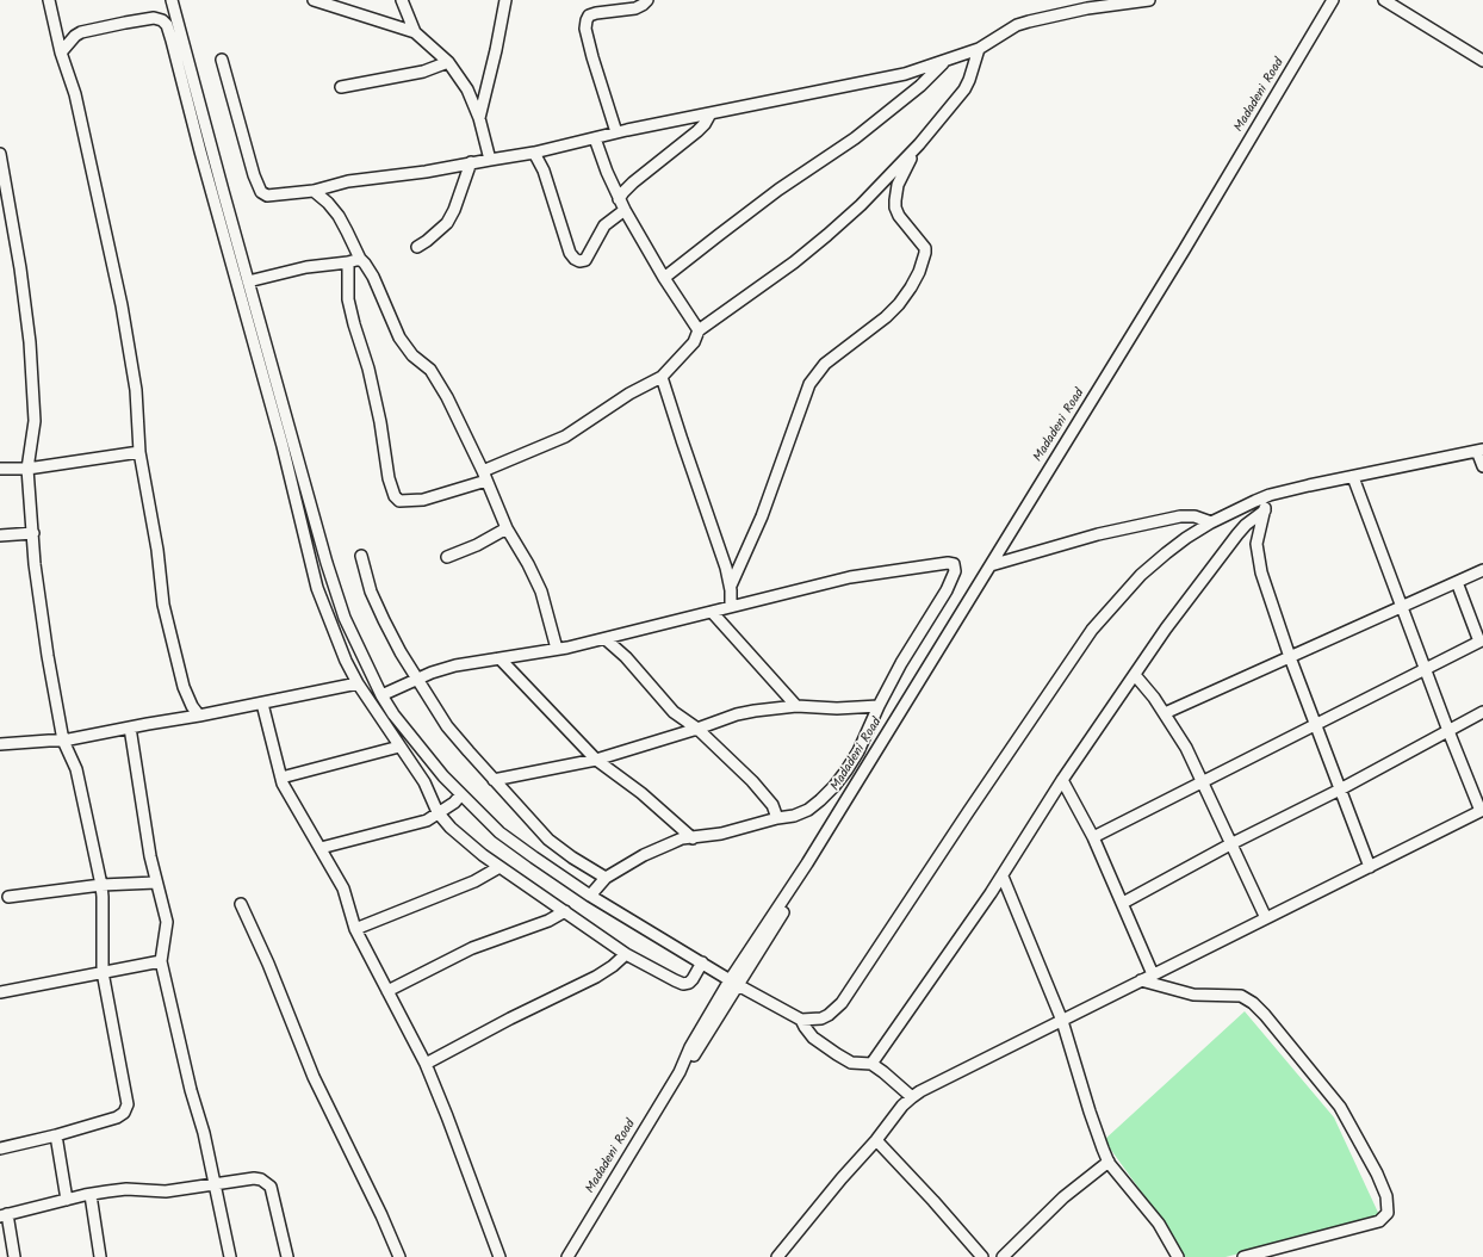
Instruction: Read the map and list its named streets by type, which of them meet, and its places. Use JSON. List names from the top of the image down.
{
  "streets": {
    "street": ["Madadeni Road"]
  }
}
